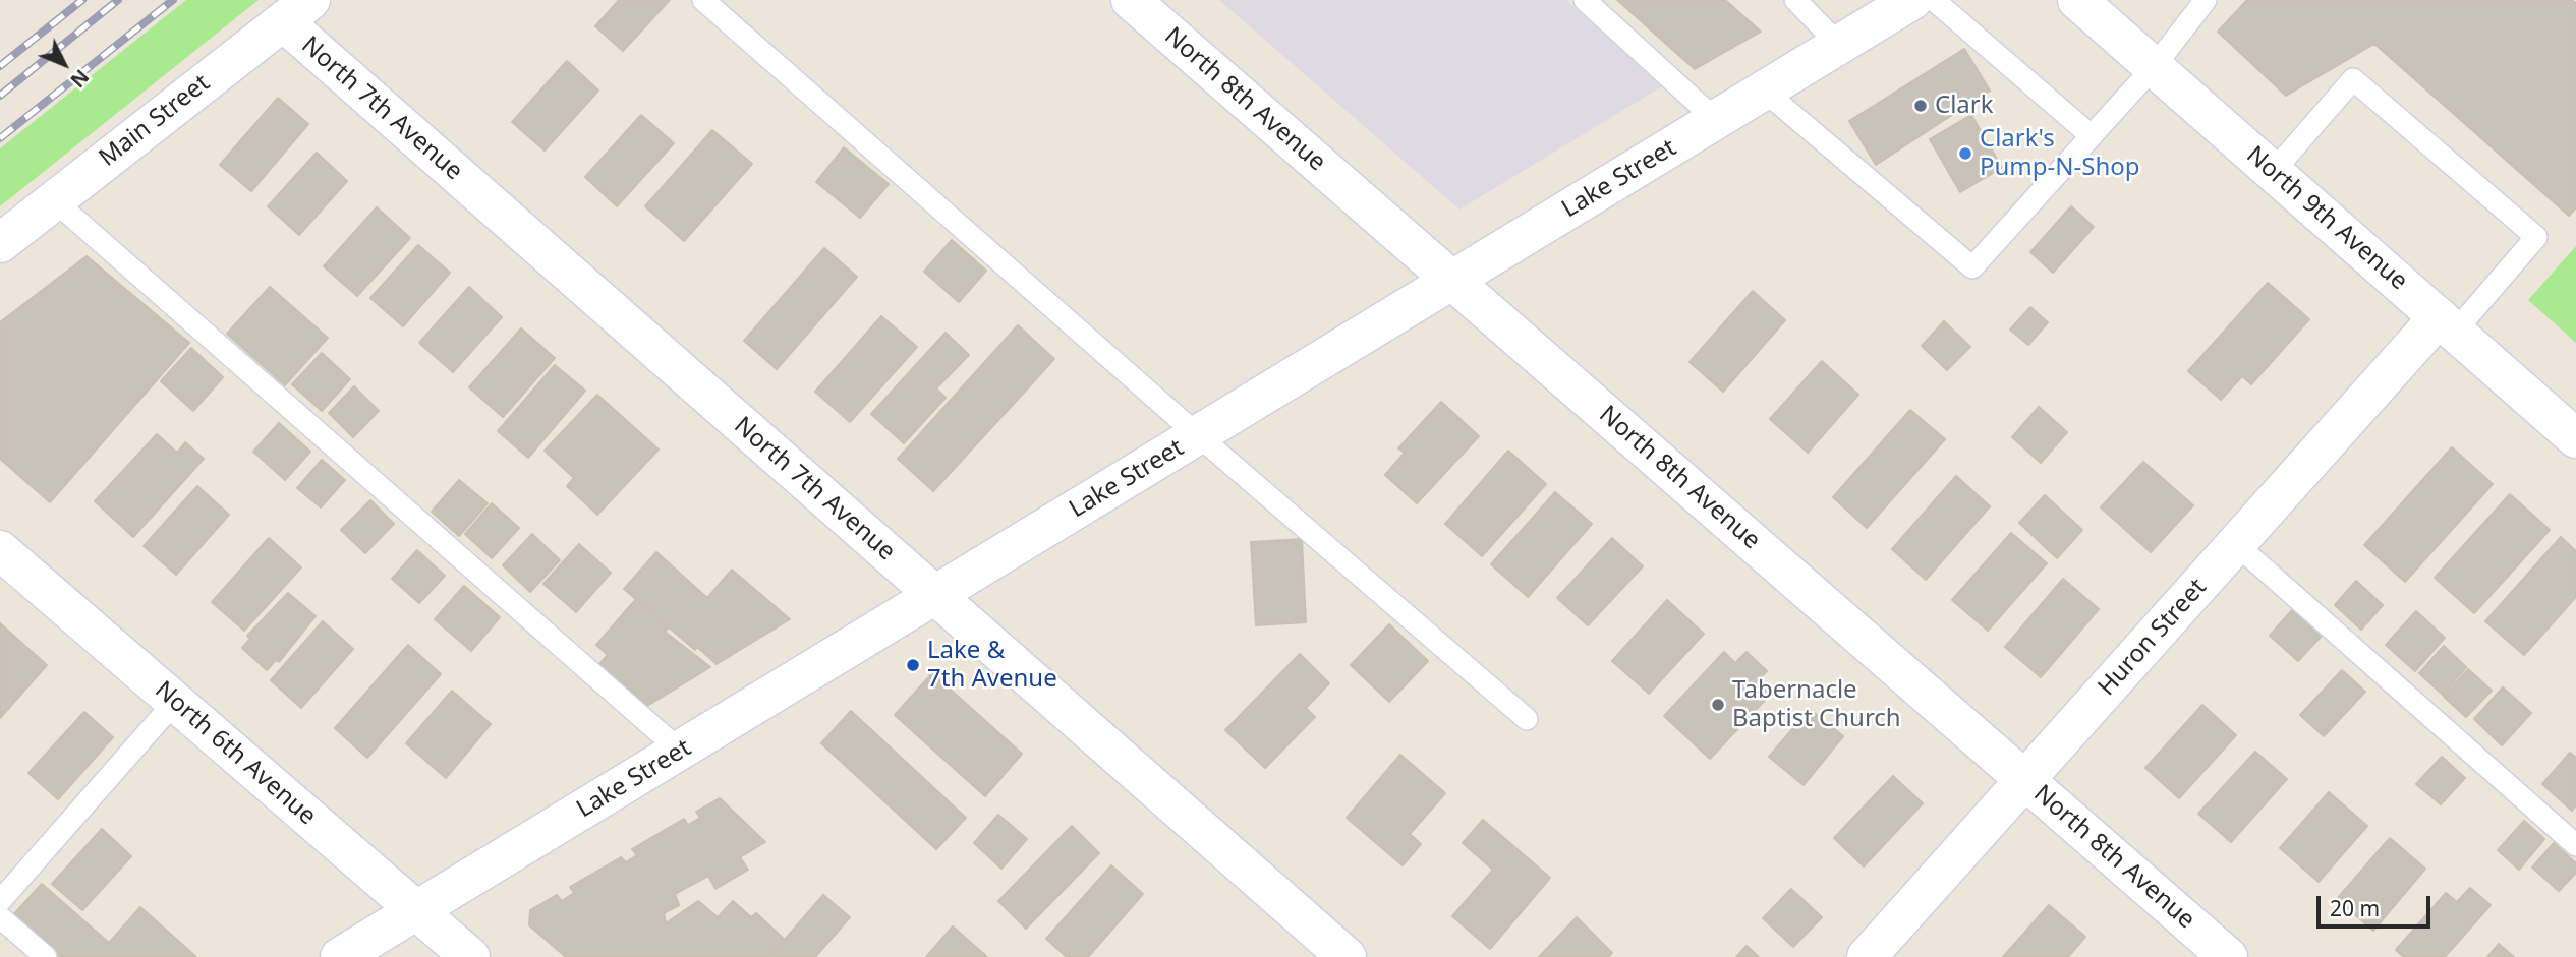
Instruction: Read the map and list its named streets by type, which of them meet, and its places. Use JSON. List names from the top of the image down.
{
  "streets": {
    "street": [
      "North 8th Avenue",
      "North 7th Avenue",
      "Main Street",
      "Lake Street",
      "North 9th Avenue",
      "Huron Street",
      "North 6th Avenue"
    ]
  },
  "crossings": [
    ["North 8th Avenue", "Lake Street"],
    ["North 8th Avenue", "Huron Street"],
    ["North 7th Avenue", "Main Street"],
    ["North 7th Avenue", "Lake Street"],
    ["Lake Street", "North 6th Avenue"],
    ["North 9th Avenue", "Huron Street"]
  ],
  "places": [
    "Clark",
    "Clark's Pump-N-Shop",
    "Lake & 7th Avenue",
    "Tabernacle Baptist Church"
  ],
  "scale_bar": "20 m",
  "north": "bottom right"
}
